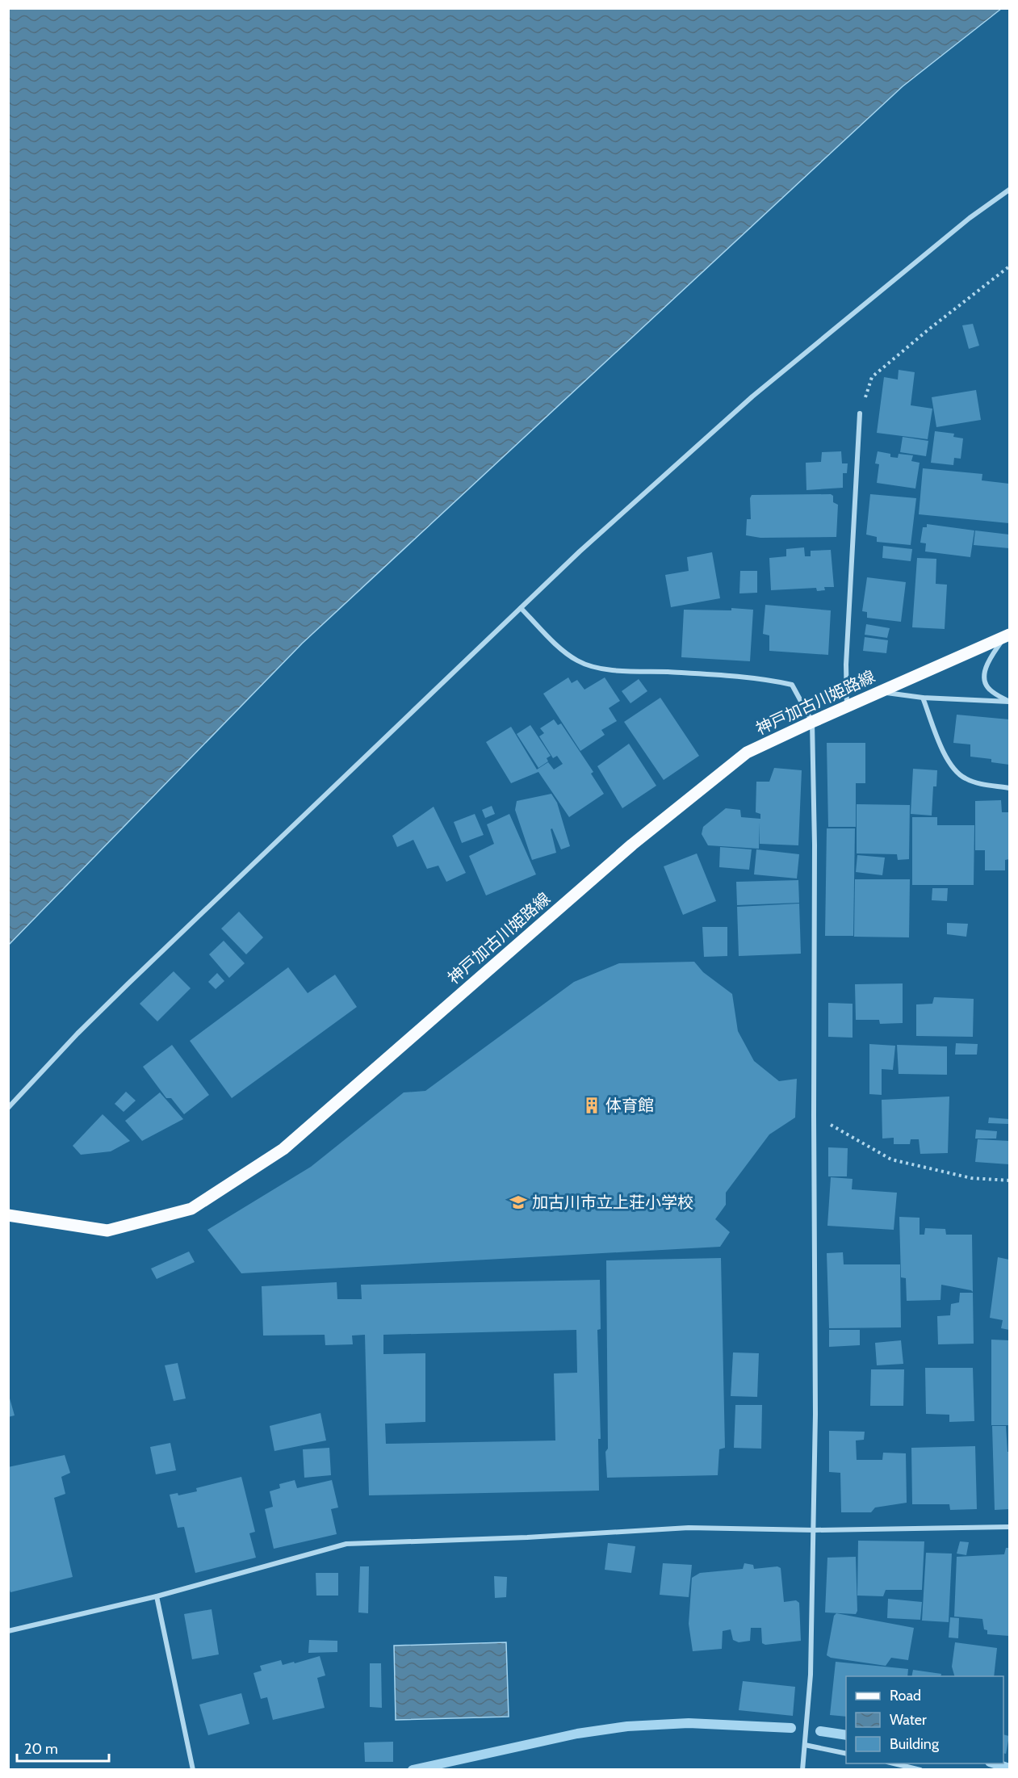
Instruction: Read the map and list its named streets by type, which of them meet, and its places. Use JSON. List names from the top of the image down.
{
  "streets": {
    "main road": ["神戸加古川姫路線"]
  },
  "places": {
    "building": ["体育館"],
    "school or university": ["加古川市立上荘小学校"]
  },
  "legend": ["Road", "Water", "Building"],
  "scale_bar": "20 m"
}
